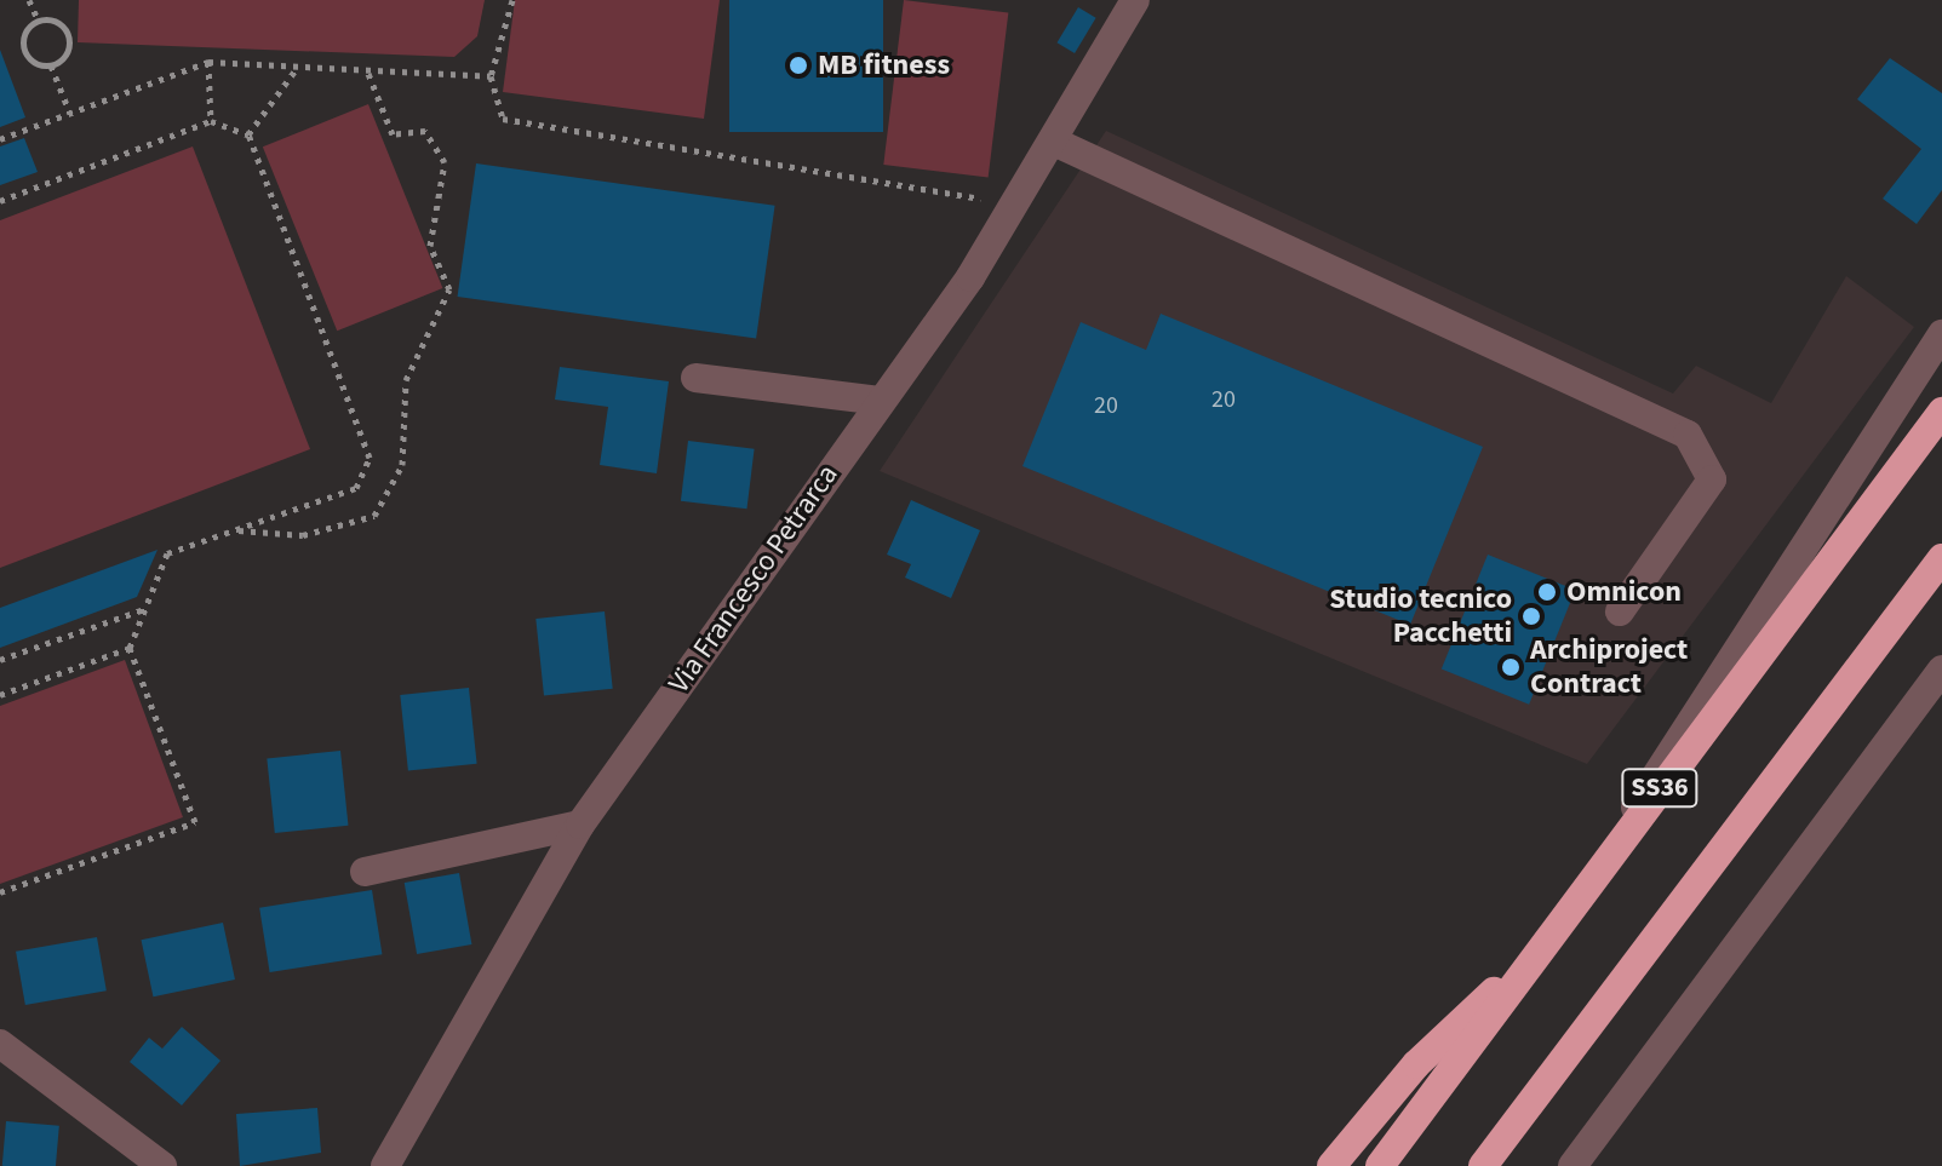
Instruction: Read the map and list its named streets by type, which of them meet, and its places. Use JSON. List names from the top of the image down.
{
  "streets": {
    "highway": ["SS36"],
    "street": ["Via Francesco Petrarca"]
  },
  "places": [
    "MB fitness",
    "Omnicon",
    "Studio tecnico Pacchetti",
    "Archiproject Contract"
  ],
  "house_numbers": ["20", "20"]
}
